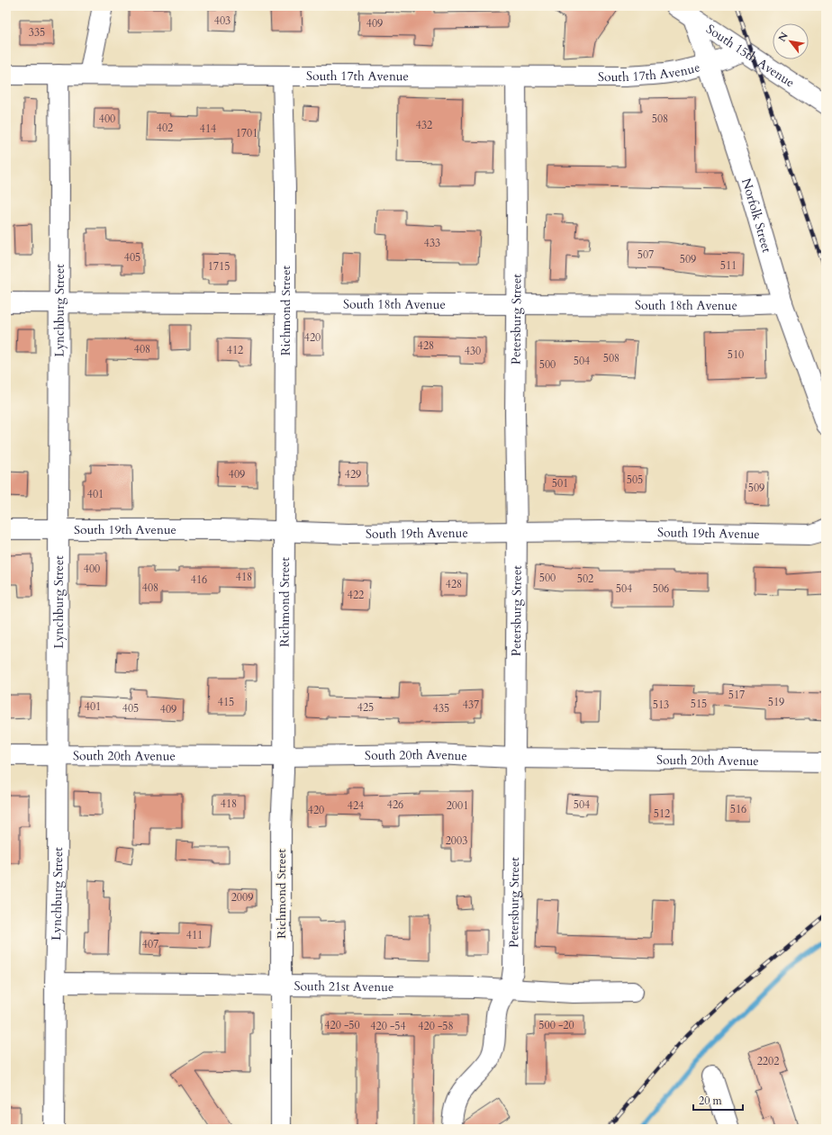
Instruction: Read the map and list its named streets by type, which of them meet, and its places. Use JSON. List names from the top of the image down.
{
  "streets": {
    "street": [
      "South 15th Avenue",
      "South 17th Avenue",
      "Norfolk Street",
      "South 18th Avenue",
      "Lynchburg Street",
      "Richmond Street",
      "Petersburg Street",
      "South 19th Avenue",
      "South 20th Avenue",
      "South 21st Avenue"
    ]
  },
  "crossings": [
    ["South 15th Avenue", "South 17th Avenue"],
    ["South 15th Avenue", "Norfolk Street"],
    ["South 17th Avenue", "Norfolk Street"],
    ["South 17th Avenue", "Lynchburg Street"],
    ["South 17th Avenue", "Richmond Street"],
    ["South 17th Avenue", "Petersburg Street"],
    ["Norfolk Street", "South 18th Avenue"],
    ["South 18th Avenue", "Lynchburg Street"],
    ["South 18th Avenue", "Richmond Street"],
    ["South 18th Avenue", "Petersburg Street"],
    ["Lynchburg Street", "South 19th Avenue"],
    ["Lynchburg Street", "South 20th Avenue"],
    ["Lynchburg Street", "South 21st Avenue"],
    ["Richmond Street", "South 19th Avenue"],
    ["Richmond Street", "South 20th Avenue"],
    ["Richmond Street", "South 21st Avenue"],
    ["Petersburg Street", "South 19th Avenue"],
    ["Petersburg Street", "South 20th Avenue"],
    ["Petersburg Street", "South 21st Avenue"]
  ],
  "house_numbers": [
    "403",
    "409",
    "335",
    "400",
    "508",
    "432",
    "402",
    "414",
    "1701",
    "433",
    "507",
    "405",
    "509",
    "511",
    "1715",
    "420",
    "428",
    "408",
    "412",
    "430",
    "510",
    "508",
    "504",
    "500",
    "409",
    "429",
    "505",
    "501",
    "509",
    "401",
    "400",
    "418",
    "500",
    "502",
    "416",
    "428",
    "408",
    "504",
    "506",
    "422",
    "517",
    "415",
    "519",
    "515",
    "437",
    "513",
    "401",
    "425",
    "405",
    "435",
    "409",
    "418",
    "426",
    "504",
    "424",
    "2001",
    "516",
    "420",
    "512",
    "2003",
    "2009",
    "411",
    "407",
    "420 -50",
    "500 -20",
    "420 -54",
    "420 -58",
    "2202"
  ],
  "scale_bar": "20 m",
  "north": "top left"
}
